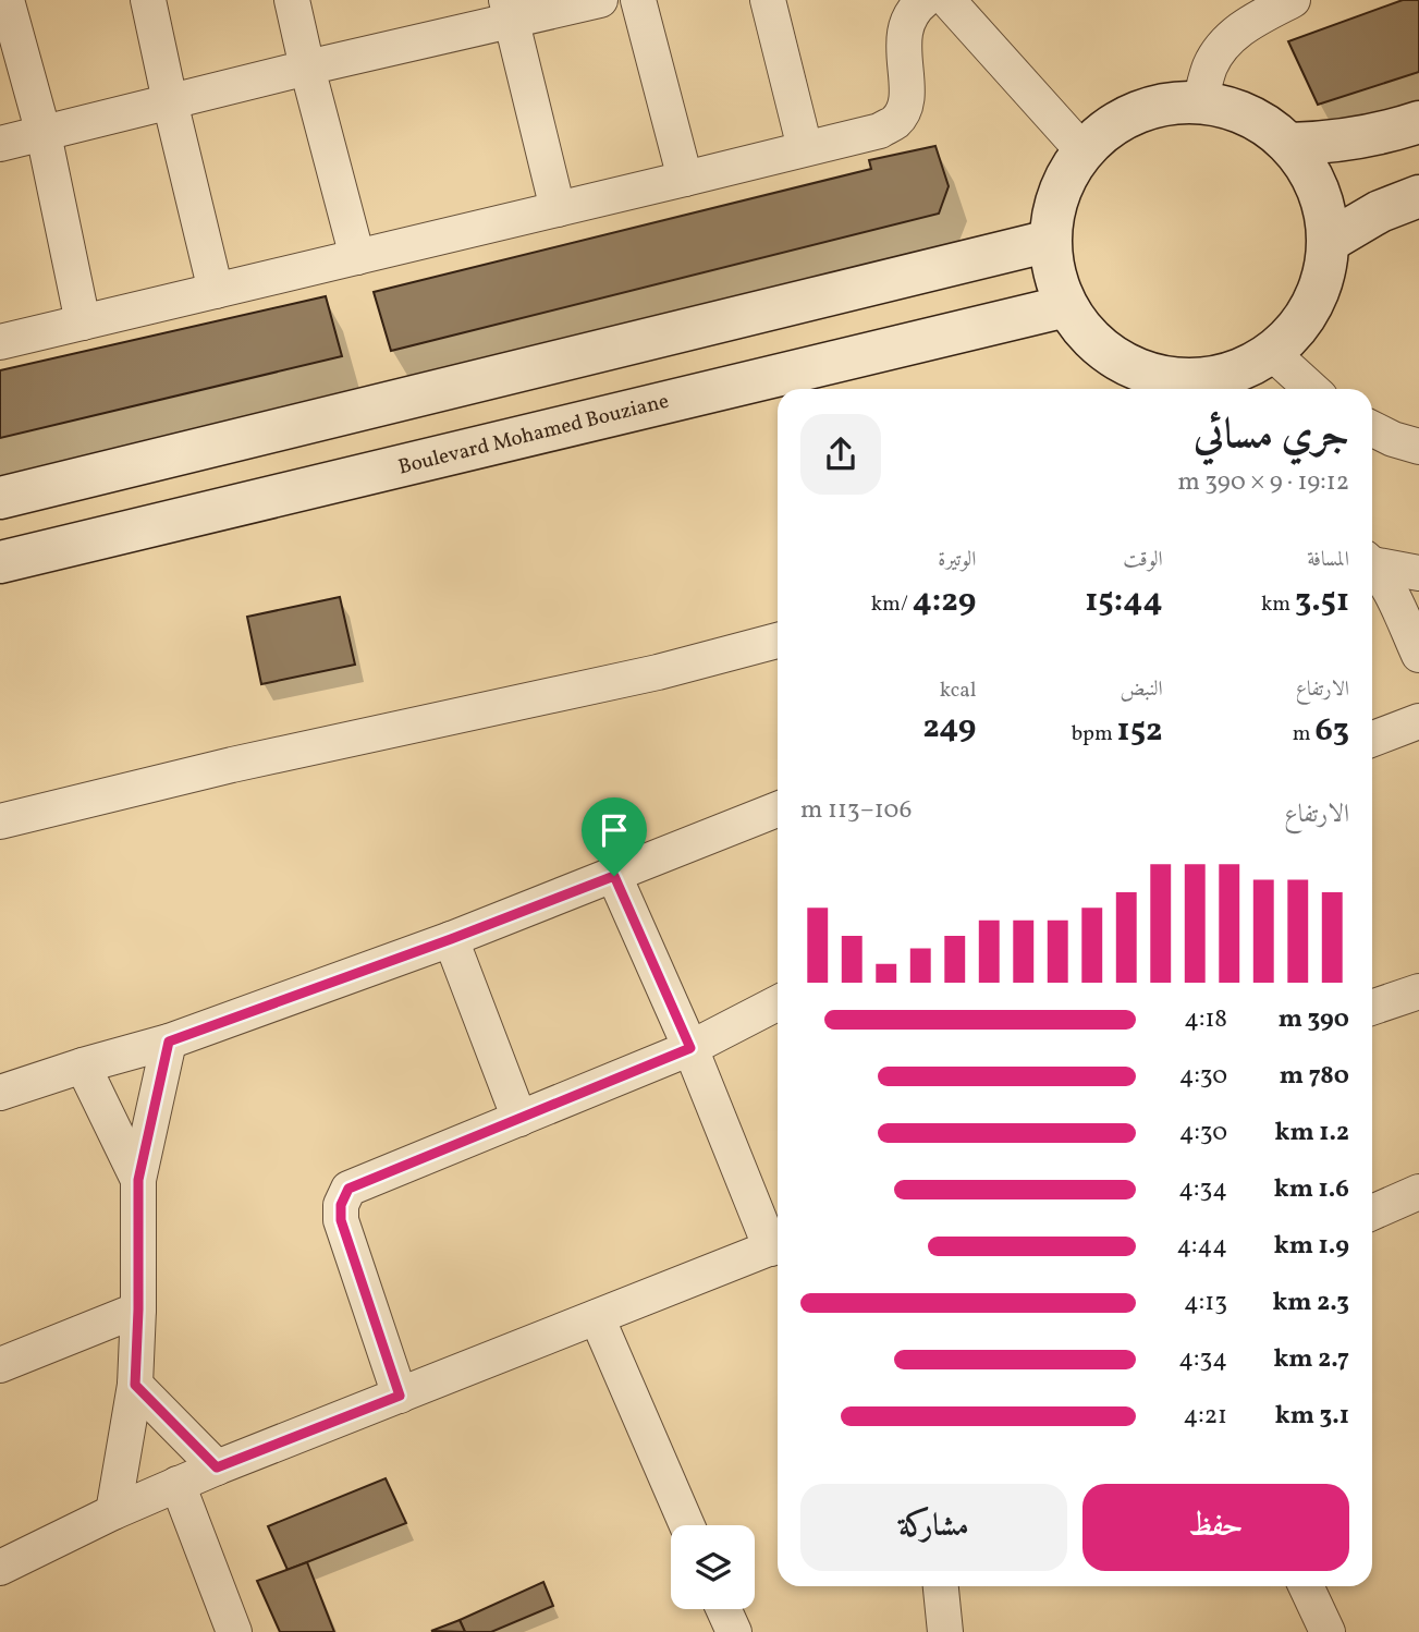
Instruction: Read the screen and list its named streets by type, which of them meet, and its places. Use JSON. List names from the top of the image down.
{
  "streets": {
    "street": ["Boulevard Mohamed Bouziane"]
  },
  "page": {
    "heading": ["جري مسائي", "19:12 · 9 × 390 m"],
    "stats": [
      ["المسافة", "3.51 km"],
      ["الوقت", "15:44"],
      ["الوتيرة", "4:29 /km"],
      ["الارتفاع", "63 m"],
      ["النبض", "152 bpm"],
      ["kcal", "249"]
    ],
    "chart": ["الارتفاع", "106–113 m"],
    "list": [
      {
        "name": "390 m",
        "note": "4:18"
      },
      {
        "name": "780 m",
        "note": "4:30"
      },
      {
        "name": "1.2 km",
        "note": "4:30"
      },
      {
        "name": "1.6 km",
        "note": "4:34"
      },
      {
        "name": "1.9 km",
        "note": "4:44"
      },
      {
        "name": "2.3 km",
        "note": "4:13"
      },
      {
        "name": "2.7 km",
        "note": "4:34"
      },
      {
        "name": "3.1 km",
        "note": "4:21"
      }
    ],
    "buttons": ["حفظ", "مشاركة"]
  }
}
